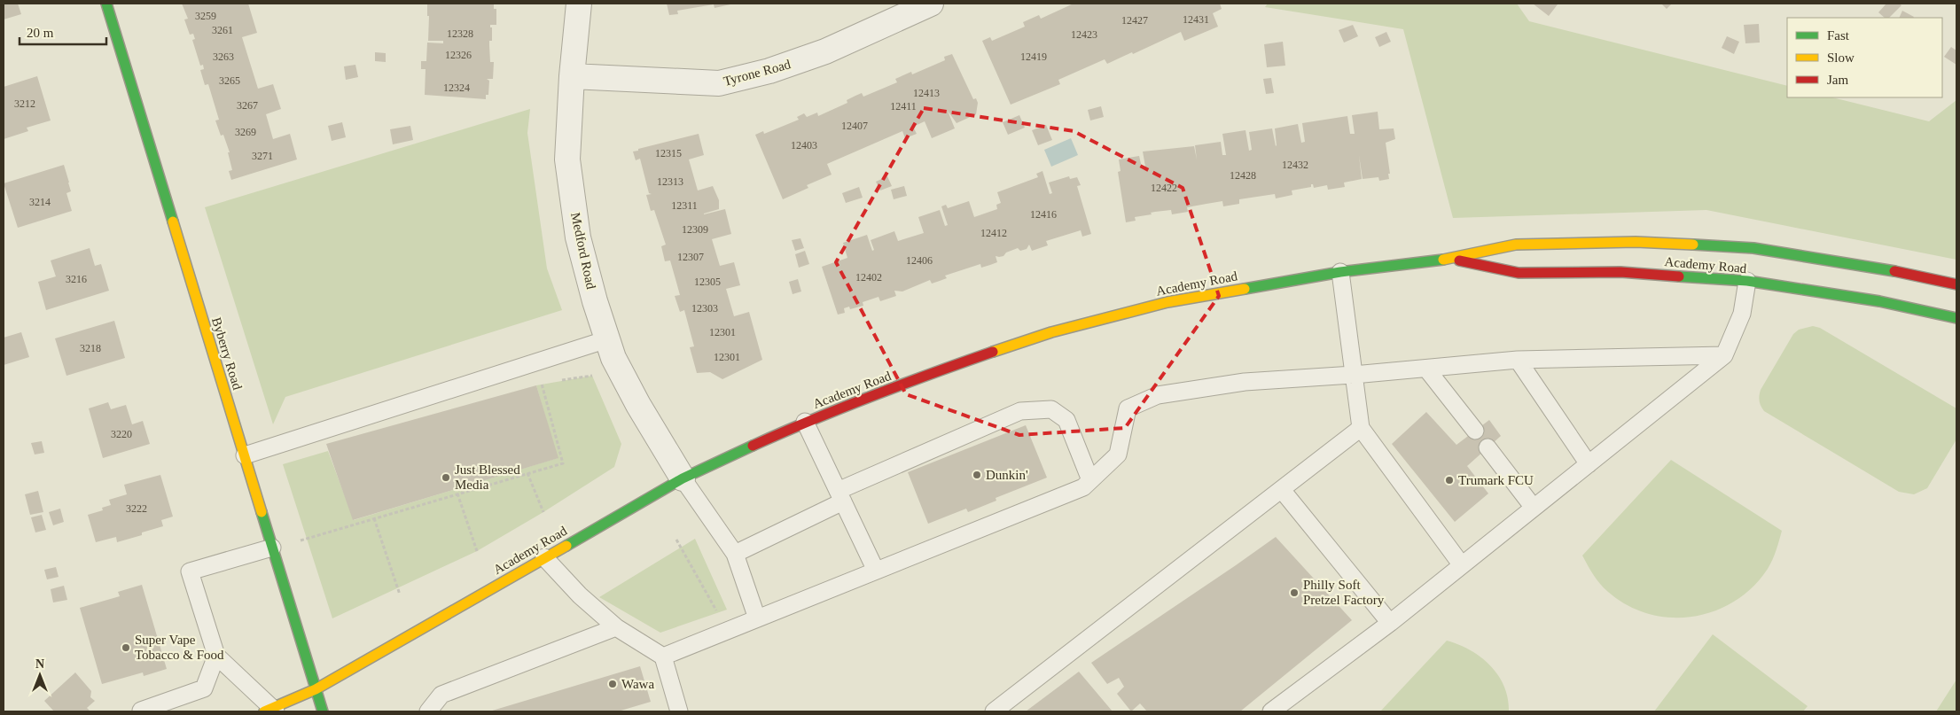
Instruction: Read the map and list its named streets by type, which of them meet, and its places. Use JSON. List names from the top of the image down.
{
  "streets": {
    "main road": ["Academy Road", "Byberry Road"],
    "street": ["Tyrone Road", "Medford Road"]
  },
  "crossings": [
    ["Tyrone Road", "Medford Road"],
    ["Medford Road", "Academy Road"],
    ["Academy Road", "Byberry Road"]
  ],
  "places": [
    "Dunkin'",
    "Just Blessed Media",
    "Trumark FCU",
    "Philly Soft Pretzel Factory",
    "Super Vape Tobacco & Food",
    "Wawa"
  ],
  "house_numbers": [
    "3259",
    "12431",
    "12427",
    "3261",
    "12328",
    "12423",
    "12326",
    "3263",
    "12419",
    "3265",
    "12324",
    "12413",
    "3212",
    "3267",
    "12411",
    "12407",
    "3269",
    "12403",
    "12315",
    "3271",
    "12432",
    "12428",
    "12313",
    "12422",
    "3214",
    "12311",
    "12416",
    "12309",
    "12412",
    "12307",
    "12406",
    "12402",
    "3216",
    "12305",
    "12303",
    "12301",
    "3218",
    "12301",
    "3220",
    "3222"
  ],
  "legend": ["Fast", "Slow", "Jam"],
  "scale_bar": "20 m",
  "north": "top"
}
